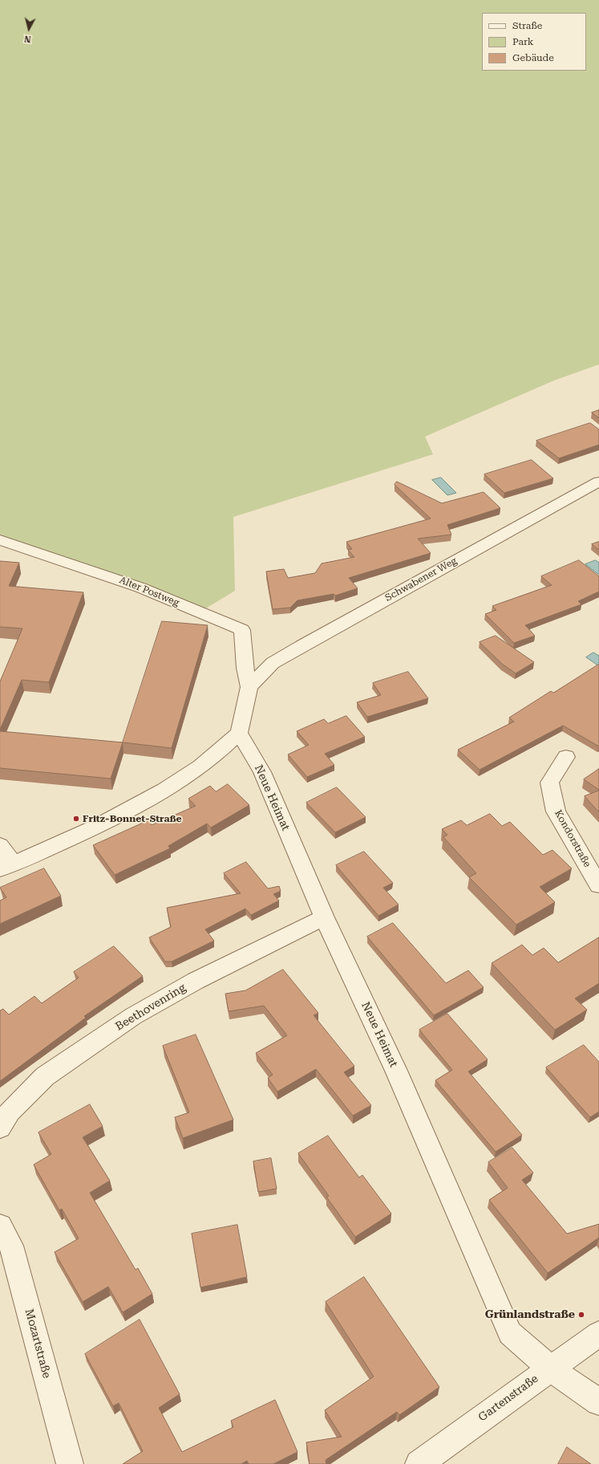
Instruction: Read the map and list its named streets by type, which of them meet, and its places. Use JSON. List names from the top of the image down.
{
  "streets": {
    "street": [
      "Schwabener Weg",
      "Alter Postweg",
      "Neue Heimat",
      "Kondorstraße",
      "Beethovenring",
      "Mozartstraße",
      "Gartenstraße"
    ]
  },
  "crossings": [
    ["Schwabener Weg", "Alter Postweg"],
    ["Neue Heimat", "Beethovenring"],
    ["Neue Heimat", "Gartenstraße"]
  ],
  "places": ["Fritz-Bonnet-Straße", "Grünlandstraße"],
  "legend": ["Straße", "Park", "Gebäude"],
  "north": "bottom"
}
